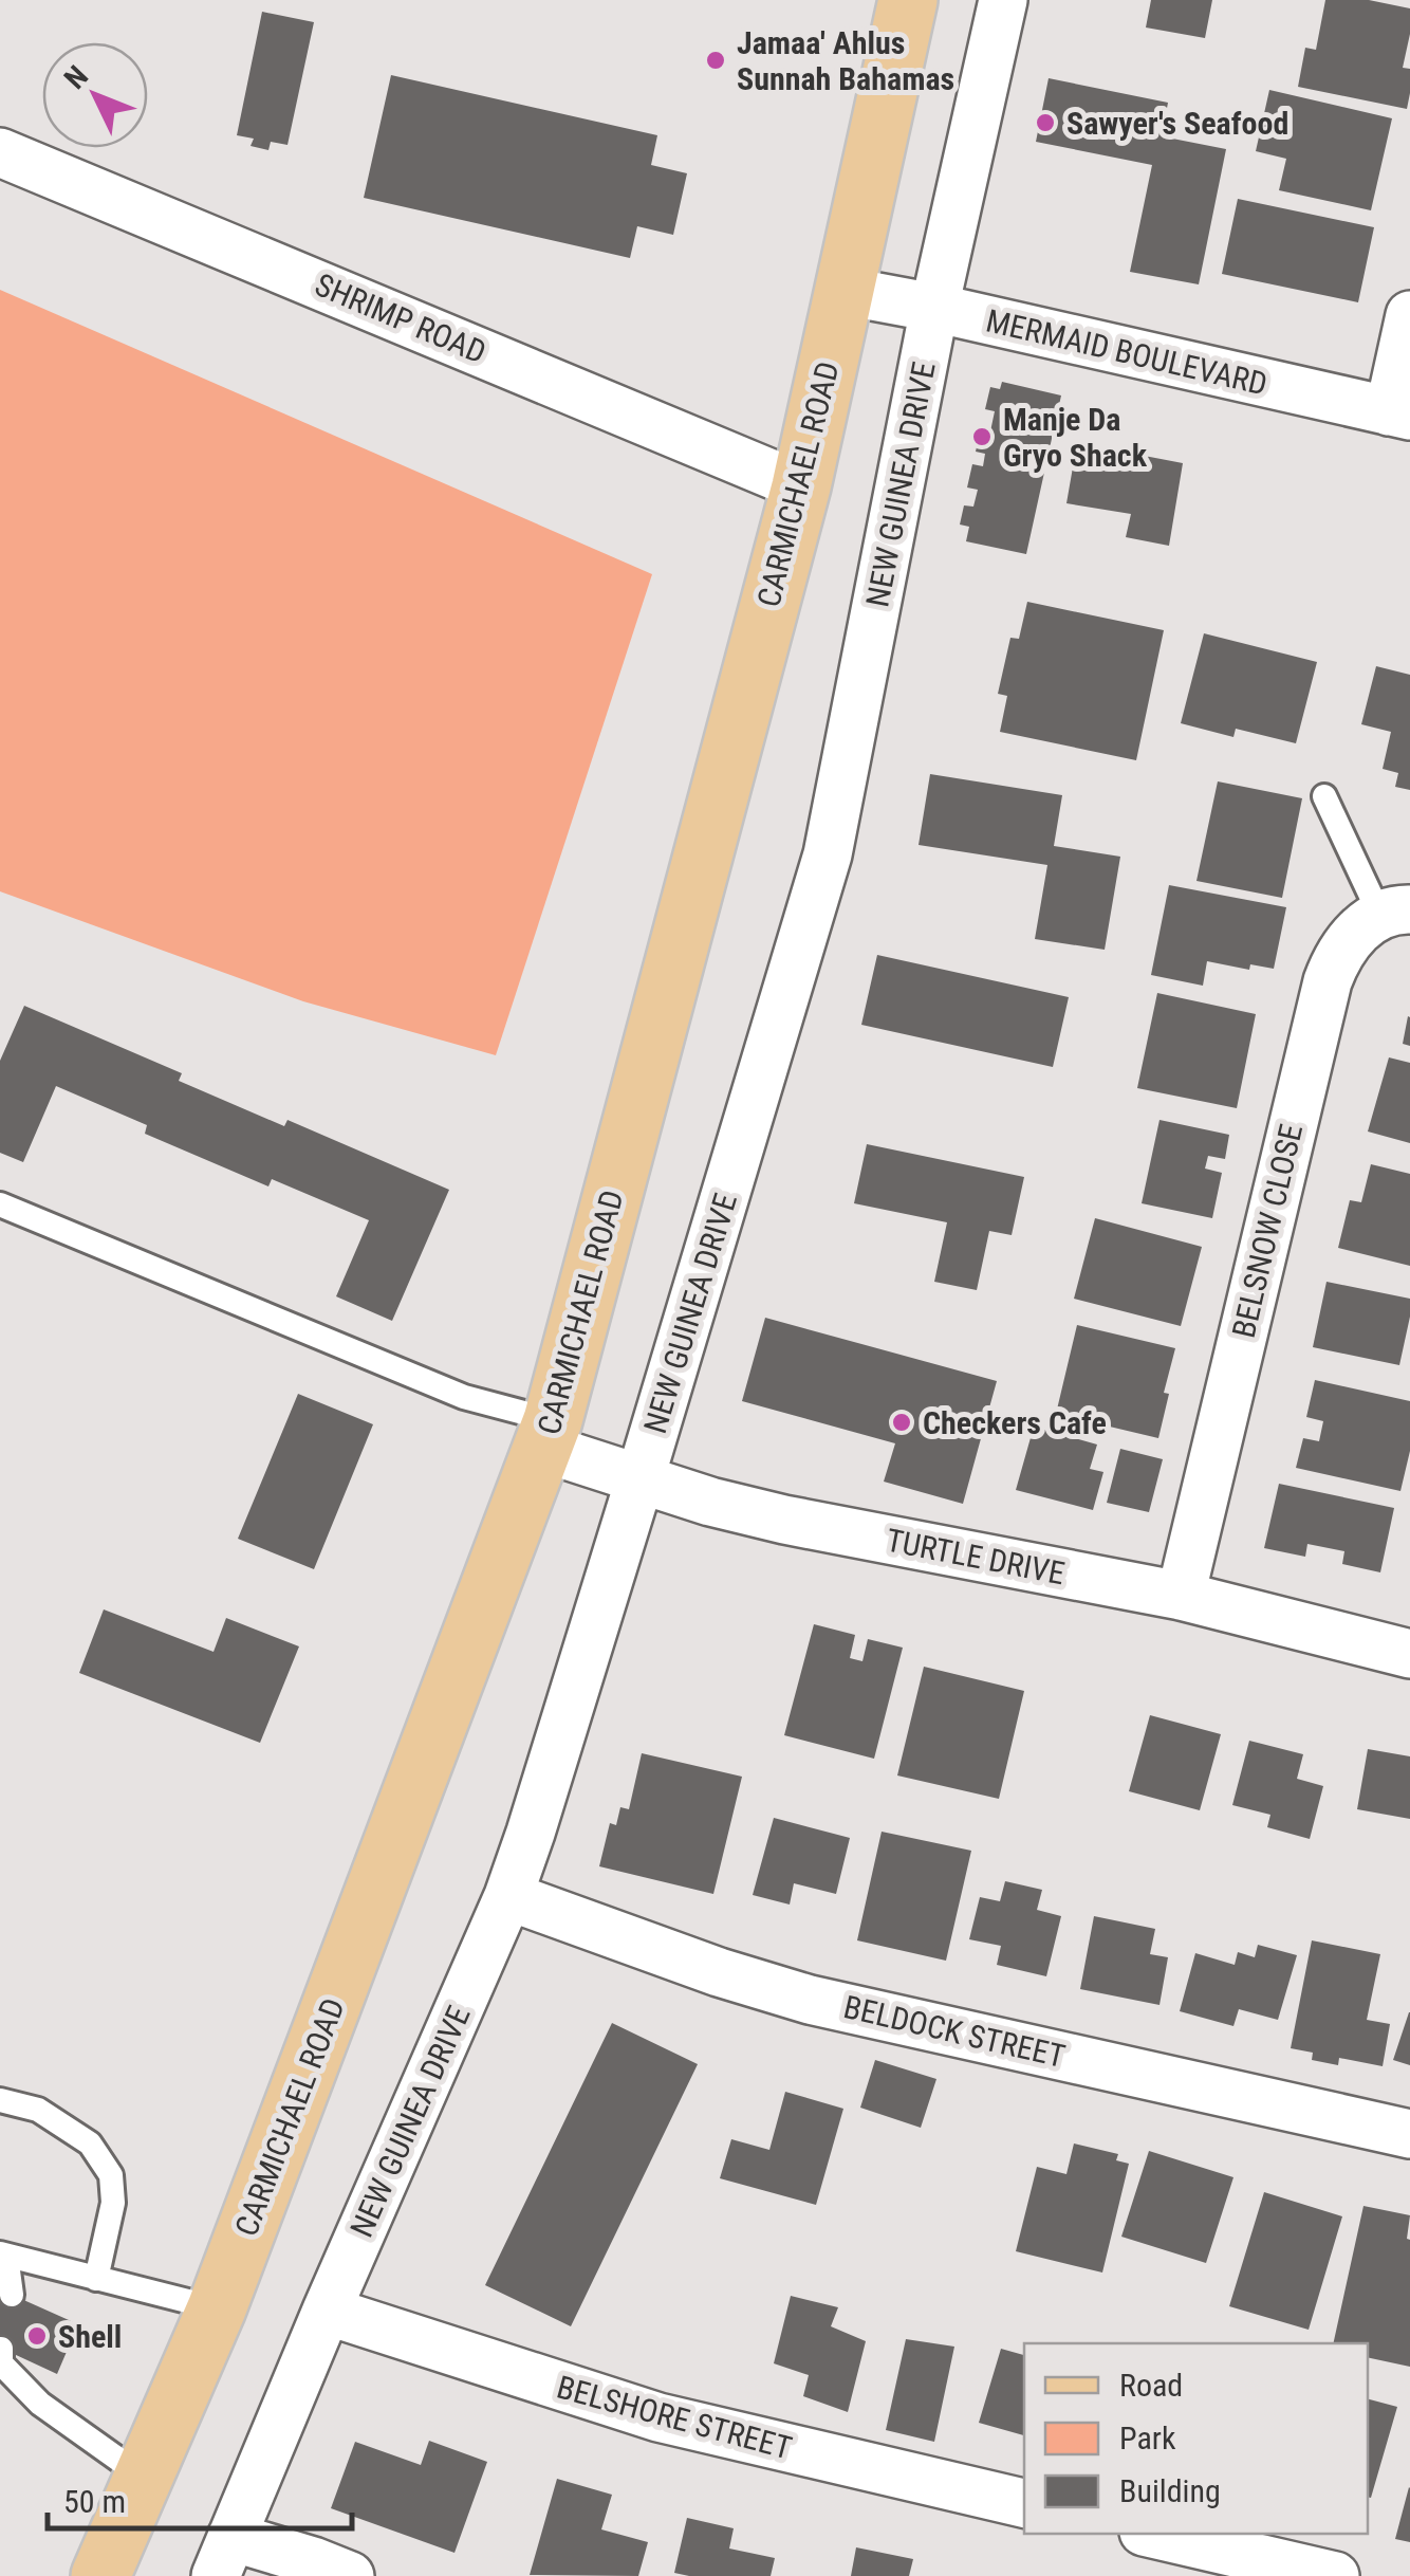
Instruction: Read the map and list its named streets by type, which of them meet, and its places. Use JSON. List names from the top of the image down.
{
  "streets": {
    "main road": ["CARMICHAEL ROAD"],
    "street": [
      "SHRIMP ROAD",
      "MERMAID BOULEVARD",
      "NEW GUINEA DRIVE",
      "BELSNOW CLOSE",
      "TURTLE DRIVE",
      "BELDOCK STREET",
      "BELSHORE STREET"
    ]
  },
  "crossings": [
    ["SHRIMP ROAD", "CARMICHAEL ROAD"],
    ["MERMAID BOULEVARD", "CARMICHAEL ROAD"],
    ["MERMAID BOULEVARD", "NEW GUINEA DRIVE"],
    ["CARMICHAEL ROAD", "TURTLE DRIVE"],
    ["NEW GUINEA DRIVE", "TURTLE DRIVE"],
    ["NEW GUINEA DRIVE", "BELDOCK STREET"],
    ["NEW GUINEA DRIVE", "BELSHORE STREET"],
    ["BELSNOW CLOSE", "TURTLE DRIVE"]
  ],
  "places": [
    "Jamaa' Ahlus Sunnah Bahamas",
    "Sawyer's Seafood",
    "Manje Da Gryo Shack",
    "Checkers Cafe",
    "Shell"
  ],
  "legend": ["Road", "Park", "Building"],
  "scale_bar": "50 m",
  "north": "top left"
}
